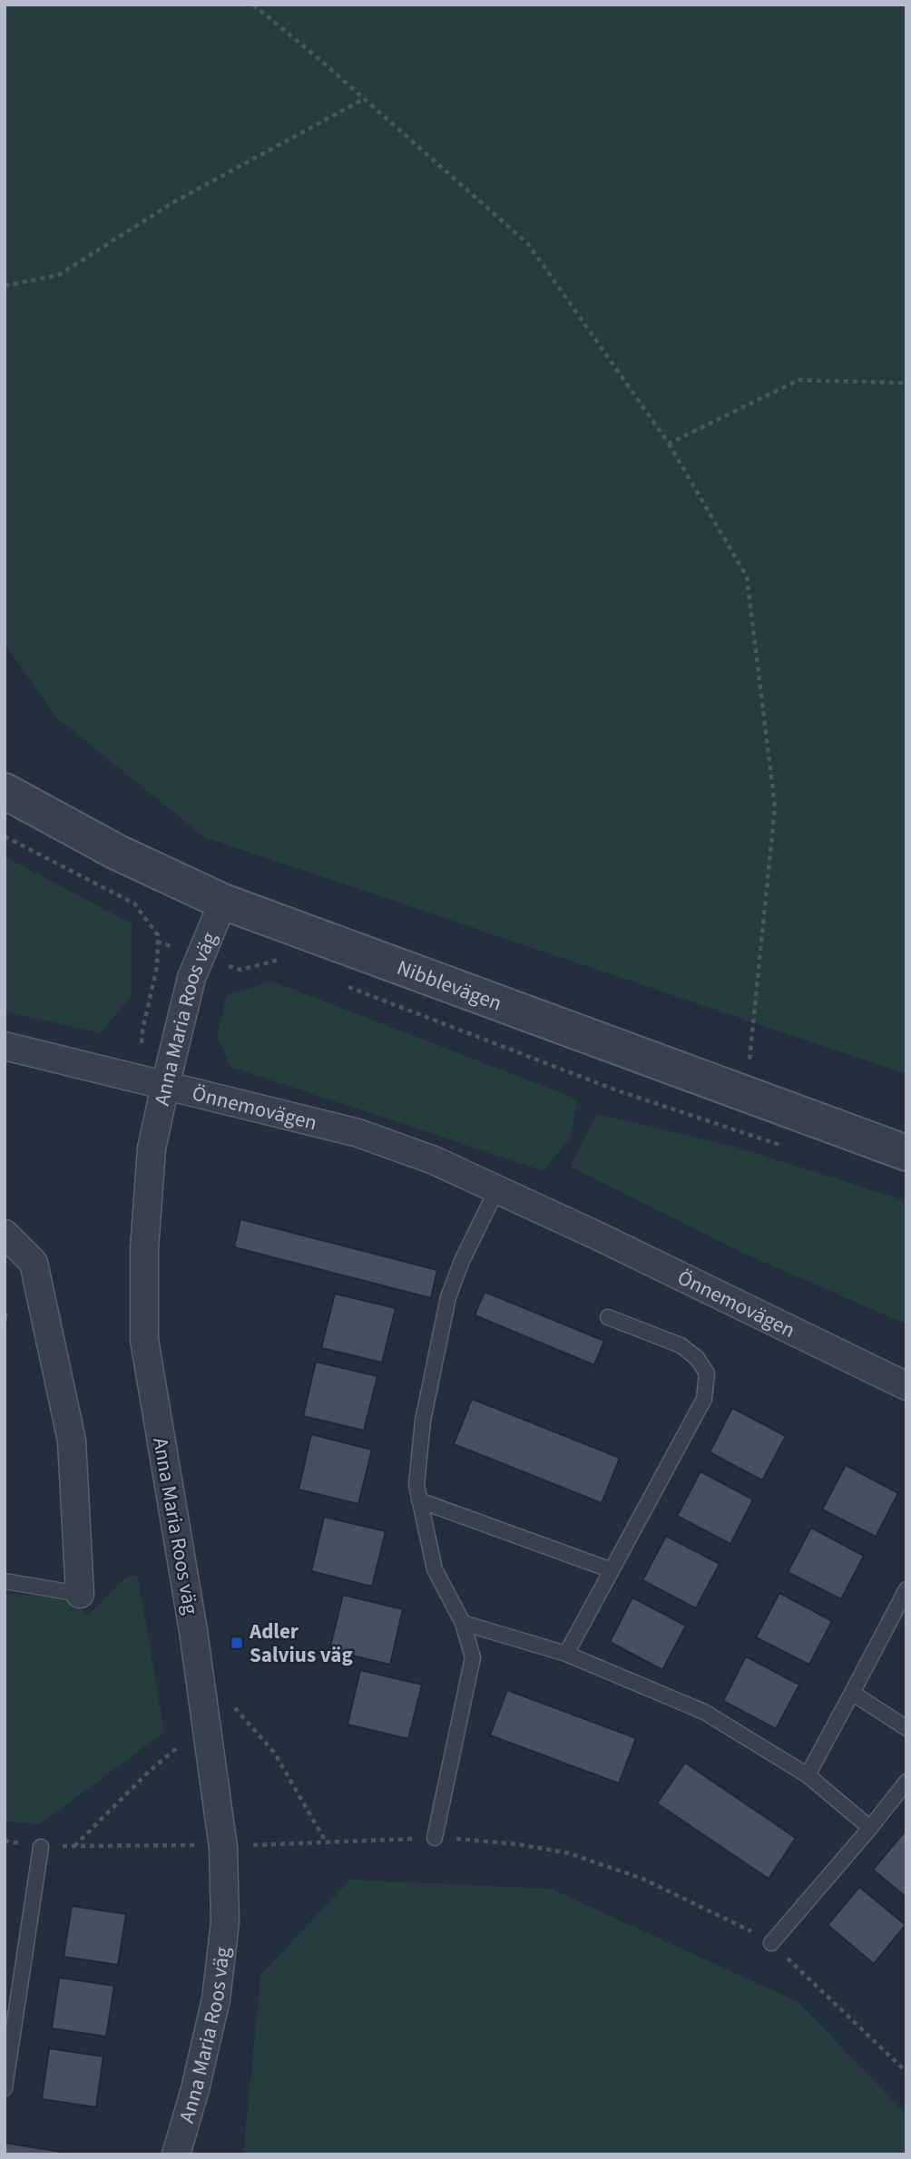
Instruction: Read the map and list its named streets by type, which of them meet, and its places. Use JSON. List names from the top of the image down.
{
  "streets": {
    "street": ["Nibblevägen", "Anna Maria Roos väg", "Önnemovägen"]
  },
  "crossings": [
    ["Nibblevägen", "Anna Maria Roos väg"],
    ["Anna Maria Roos väg", "Önnemovägen"]
  ],
  "places": {
    "transit": ["Adler Salvius väg"]
  }
}
